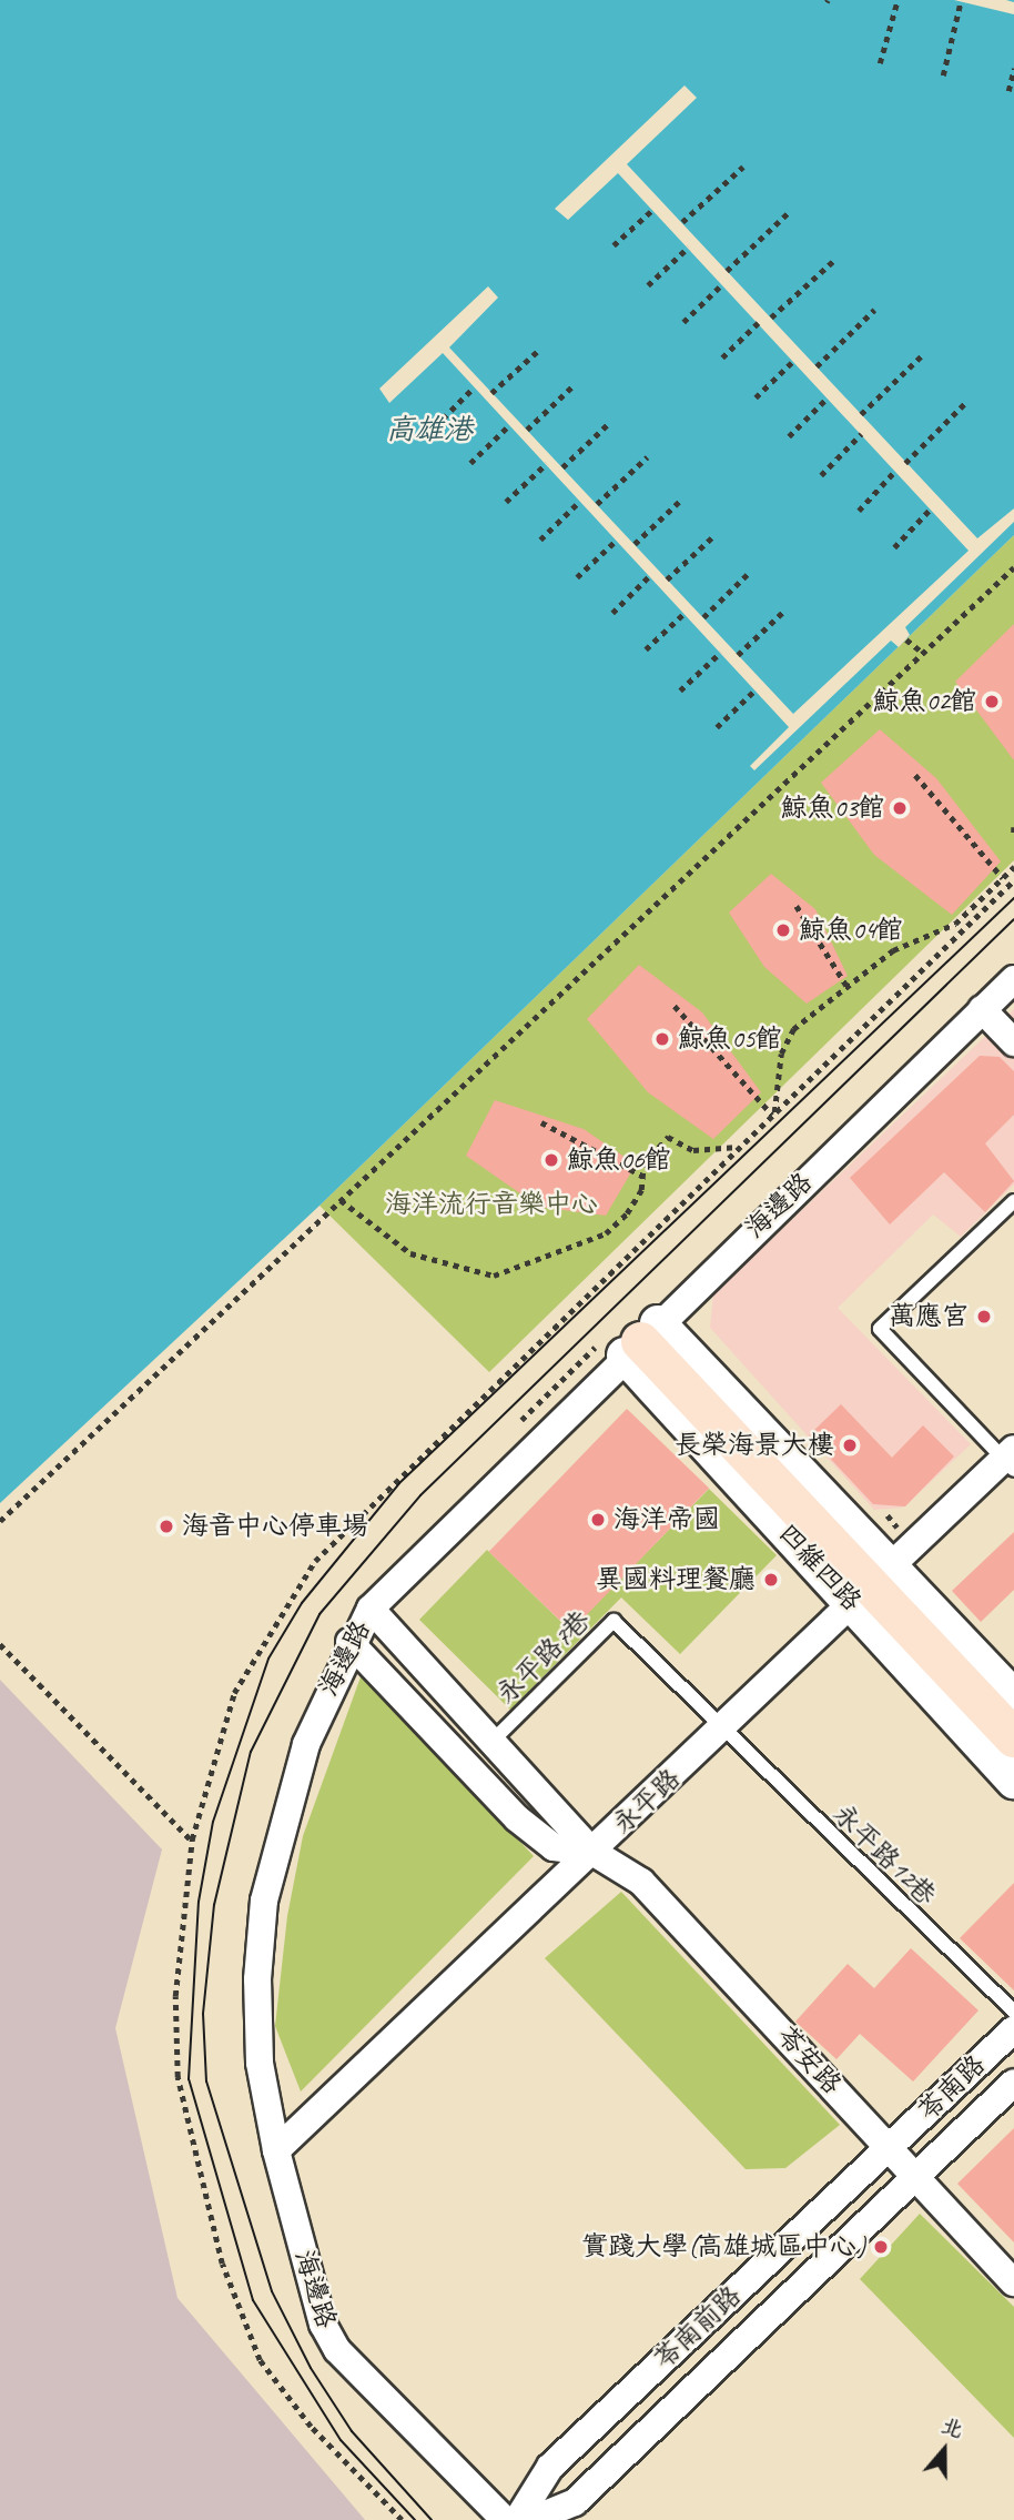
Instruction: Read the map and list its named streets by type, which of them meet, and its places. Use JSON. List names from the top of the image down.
{
  "streets": {
    "main road": ["四維四路"],
    "street": [
      "海邊路",
      "永平路",
      "苓安路",
      "苓南路",
      "苓南前路"
    ],
    "lane": ["永平路7巷", "永平路12巷"]
  },
  "crossings": [
    ["海邊路", "四維四路"],
    ["海邊路", "永平路"],
    ["海邊路", "苓安路"],
    ["四維四路", "永平路"],
    ["永平路7巷", "永平路"],
    ["永平路7巷", "永平路12巷"],
    ["永平路7巷", "苓安路"],
    ["永平路", "永平路12巷"],
    ["永平路", "苓安路"],
    ["苓安路", "苓南路"],
    ["苓安路", "苓南前路"],
    ["苓南路", "苓南前路"]
  ],
  "water": ["高雄港"],
  "parks": ["海洋流行音樂中心"],
  "places": [
    "鯨魚02館",
    "鯨魚03館",
    "鯨魚04館",
    "鯨魚05館",
    "鯨魚06館",
    "萬應宮",
    "長榮海景大樓",
    "海洋帝國",
    "海音中心停車場",
    "異國料理餐廳",
    "實踐大學(高雄城區中心)"
  ],
  "north": "top"
}
